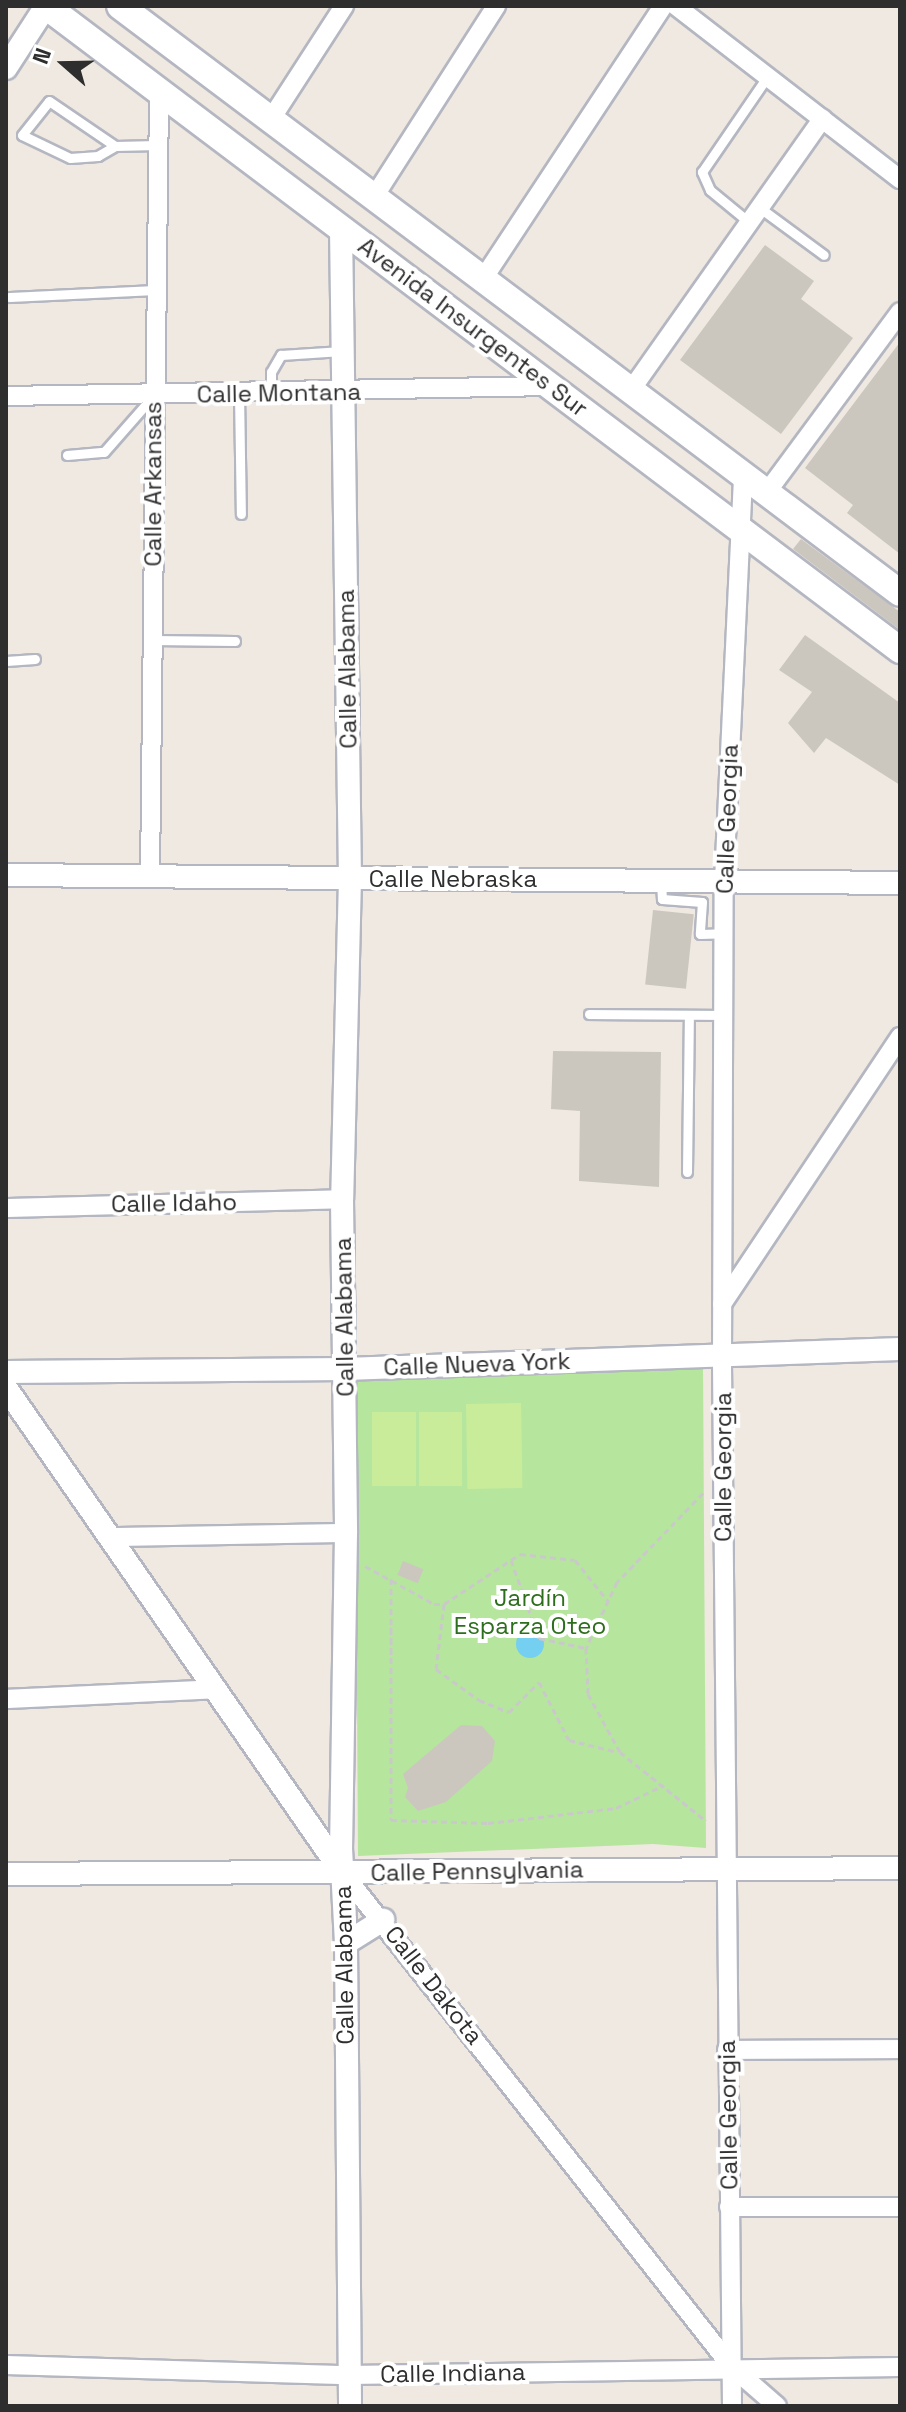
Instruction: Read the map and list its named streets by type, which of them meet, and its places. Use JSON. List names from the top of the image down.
{
  "streets": {
    "main road": ["Avenida Insurgentes Sur"],
    "street": [
      "Calle Montana",
      "Calle Arkansas",
      "Calle Alabama",
      "Calle Georgia",
      "Calle Nebraska",
      "Calle Idaho",
      "Calle Nueva York",
      "Calle Pennsylvania",
      "Calle Dakota",
      "Calle Indiana"
    ]
  },
  "crossings": [
    ["Avenida Insurgentes Sur", "Calle Montana"],
    ["Avenida Insurgentes Sur", "Calle Arkansas"],
    ["Avenida Insurgentes Sur", "Calle Alabama"],
    ["Avenida Insurgentes Sur", "Calle Georgia"],
    ["Calle Montana", "Calle Arkansas"],
    ["Calle Montana", "Calle Alabama"],
    ["Calle Arkansas", "Calle Nebraska"],
    ["Calle Alabama", "Calle Nebraska"],
    ["Calle Alabama", "Calle Idaho"],
    ["Calle Alabama", "Calle Nueva York"],
    ["Calle Alabama", "Calle Pennsylvania"],
    ["Calle Alabama", "Calle Dakota"],
    ["Calle Alabama", "Calle Indiana"],
    ["Calle Georgia", "Calle Nebraska"],
    ["Calle Georgia", "Calle Nueva York"],
    ["Calle Georgia", "Calle Pennsylvania"],
    ["Calle Georgia", "Calle Dakota"],
    ["Calle Georgia", "Calle Indiana"],
    ["Calle Pennsylvania", "Calle Dakota"],
    ["Calle Dakota", "Calle Indiana"]
  ],
  "parks": ["Jardín Esparza Oteo"],
  "north": "left"
}
